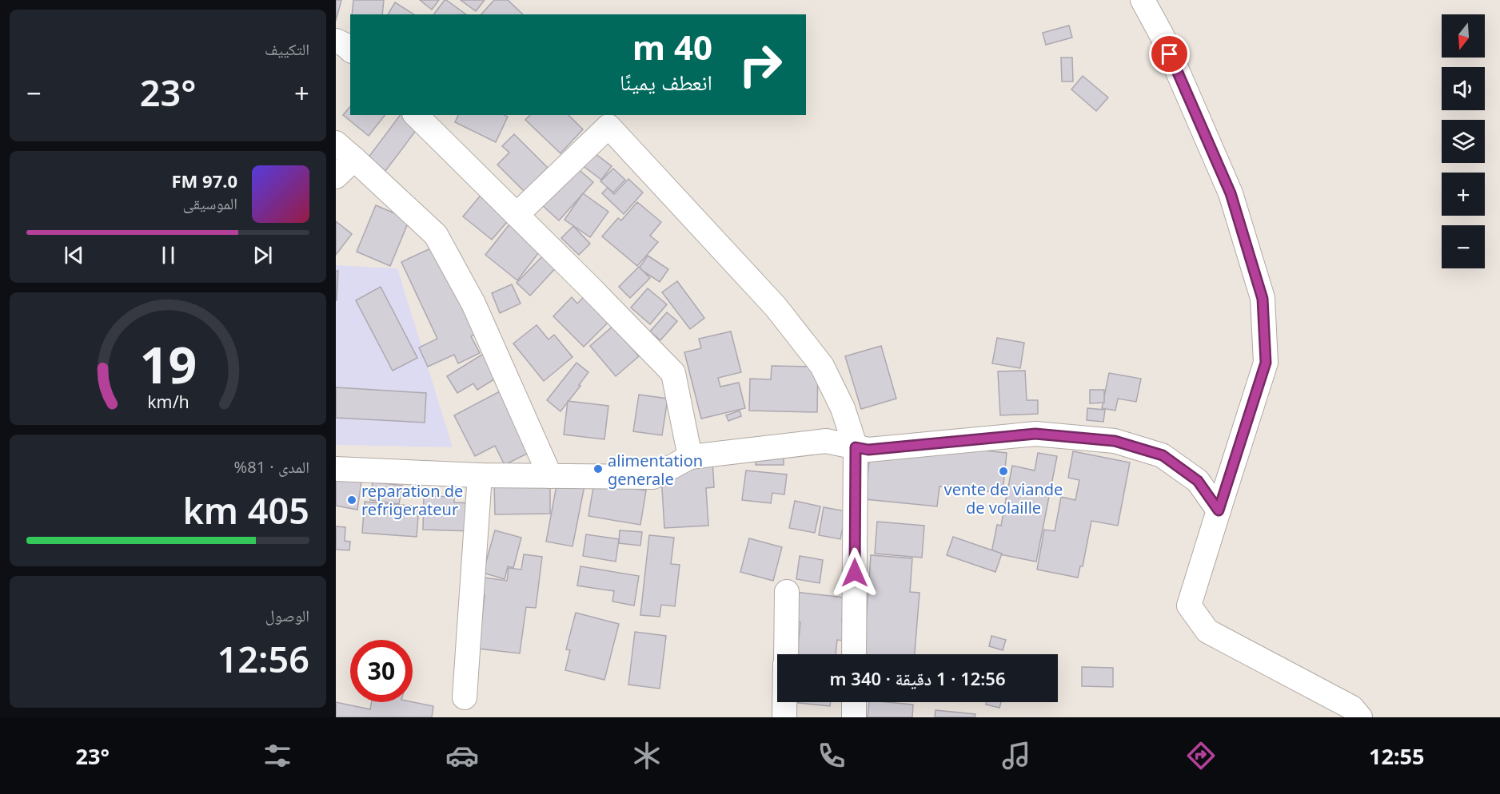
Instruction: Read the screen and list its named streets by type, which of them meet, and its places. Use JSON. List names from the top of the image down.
{
  "places": ["alimentation generale", "vente de viande de volaille", "reparation de refrigerateur"],
  "north": "bottom",
  "page": {
    "tile": [
      "التكييف",
      ["المدى · 81%", "405 km"],
      ["الوصول", "12:56"]
    ],
    "map_buttons": ["+", "−"],
    "turn": ["40 m", "انعطف يمينًا"],
    "heat": ["−", "23°", "+"],
    "song": ["97.0 FM", "الموسيقى"],
    "limit": "30",
    "trip": "12:56 · 1 دقيقة · 340 m",
    "tabs": ["12:55", "23°"],
    "gauge": ["19", "km/h"]
  }
}
